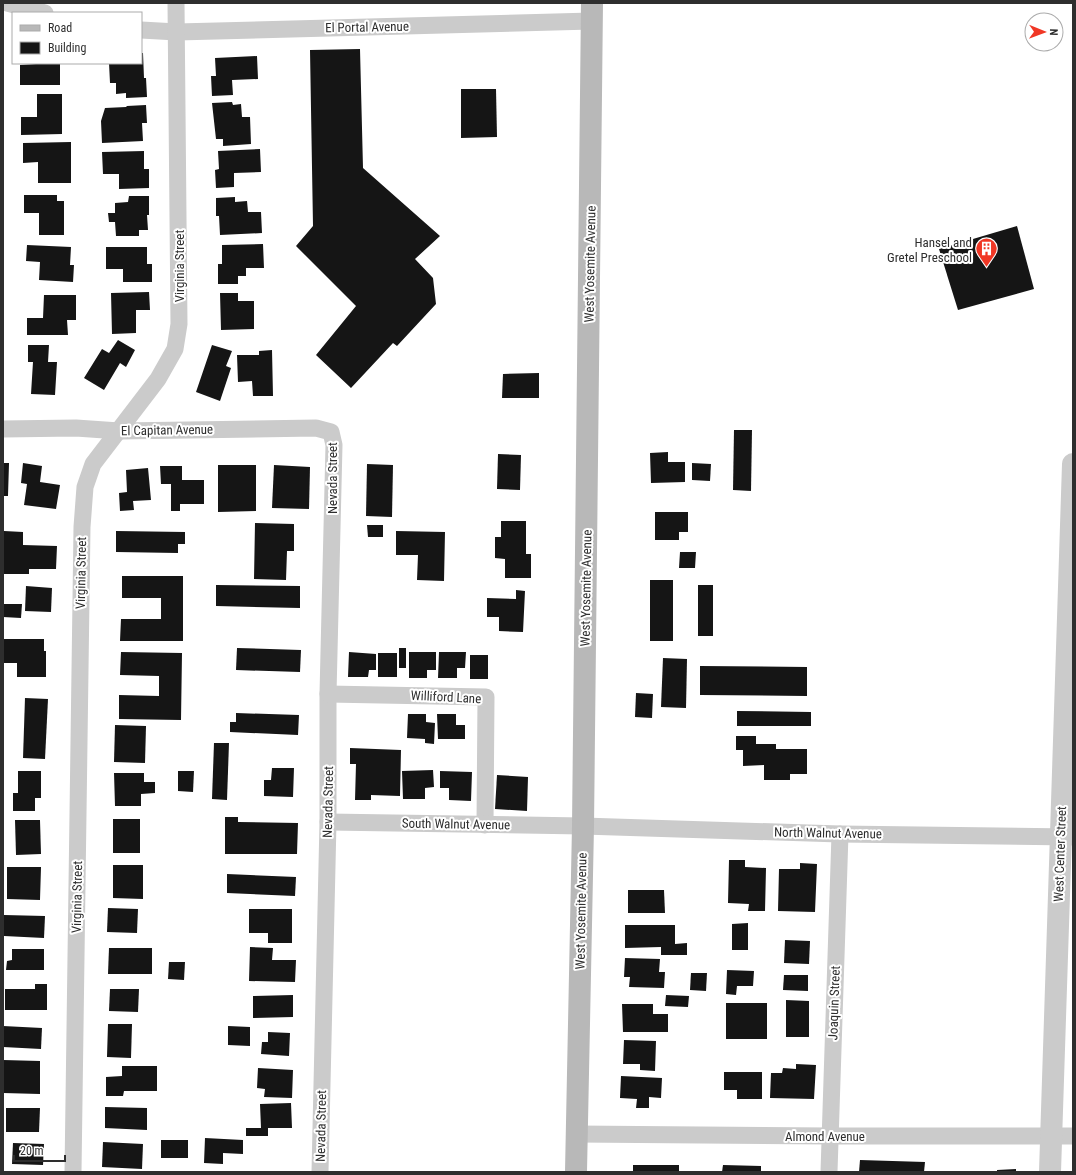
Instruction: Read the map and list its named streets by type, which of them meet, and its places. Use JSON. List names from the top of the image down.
{
  "streets": {
    "main road": ["West Yosemite Avenue"],
    "street": [
      "El Portal Avenue",
      "Virginia Street",
      "El Capitan Avenue",
      "Nevada Street",
      "Williford Lane",
      "South Walnut Avenue",
      "North Walnut Avenue",
      "West Center Street",
      "Joaquin Street",
      "Almond Avenue"
    ]
  },
  "crossings": [
    ["El Portal Avenue", "West Yosemite Avenue"],
    ["El Portal Avenue", "Virginia Street"],
    ["West Yosemite Avenue", "South Walnut Avenue"],
    ["West Yosemite Avenue", "North Walnut Avenue"],
    ["West Yosemite Avenue", "Almond Avenue"],
    ["Virginia Street", "El Capitan Avenue"],
    ["El Capitan Avenue", "Nevada Street"],
    ["Nevada Street", "Williford Lane"],
    ["Nevada Street", "South Walnut Avenue"],
    ["Williford Lane", "South Walnut Avenue"],
    ["South Walnut Avenue", "North Walnut Avenue"],
    ["North Walnut Avenue", "West Center Street"],
    ["North Walnut Avenue", "Joaquin Street"],
    ["West Center Street", "Almond Avenue"],
    ["Joaquin Street", "Almond Avenue"]
  ],
  "places": {
    "building": ["Hansel and Gretel Preschool"]
  },
  "legend": ["Road", "Building"],
  "scale_bar": "20 m",
  "north": "right"
}
